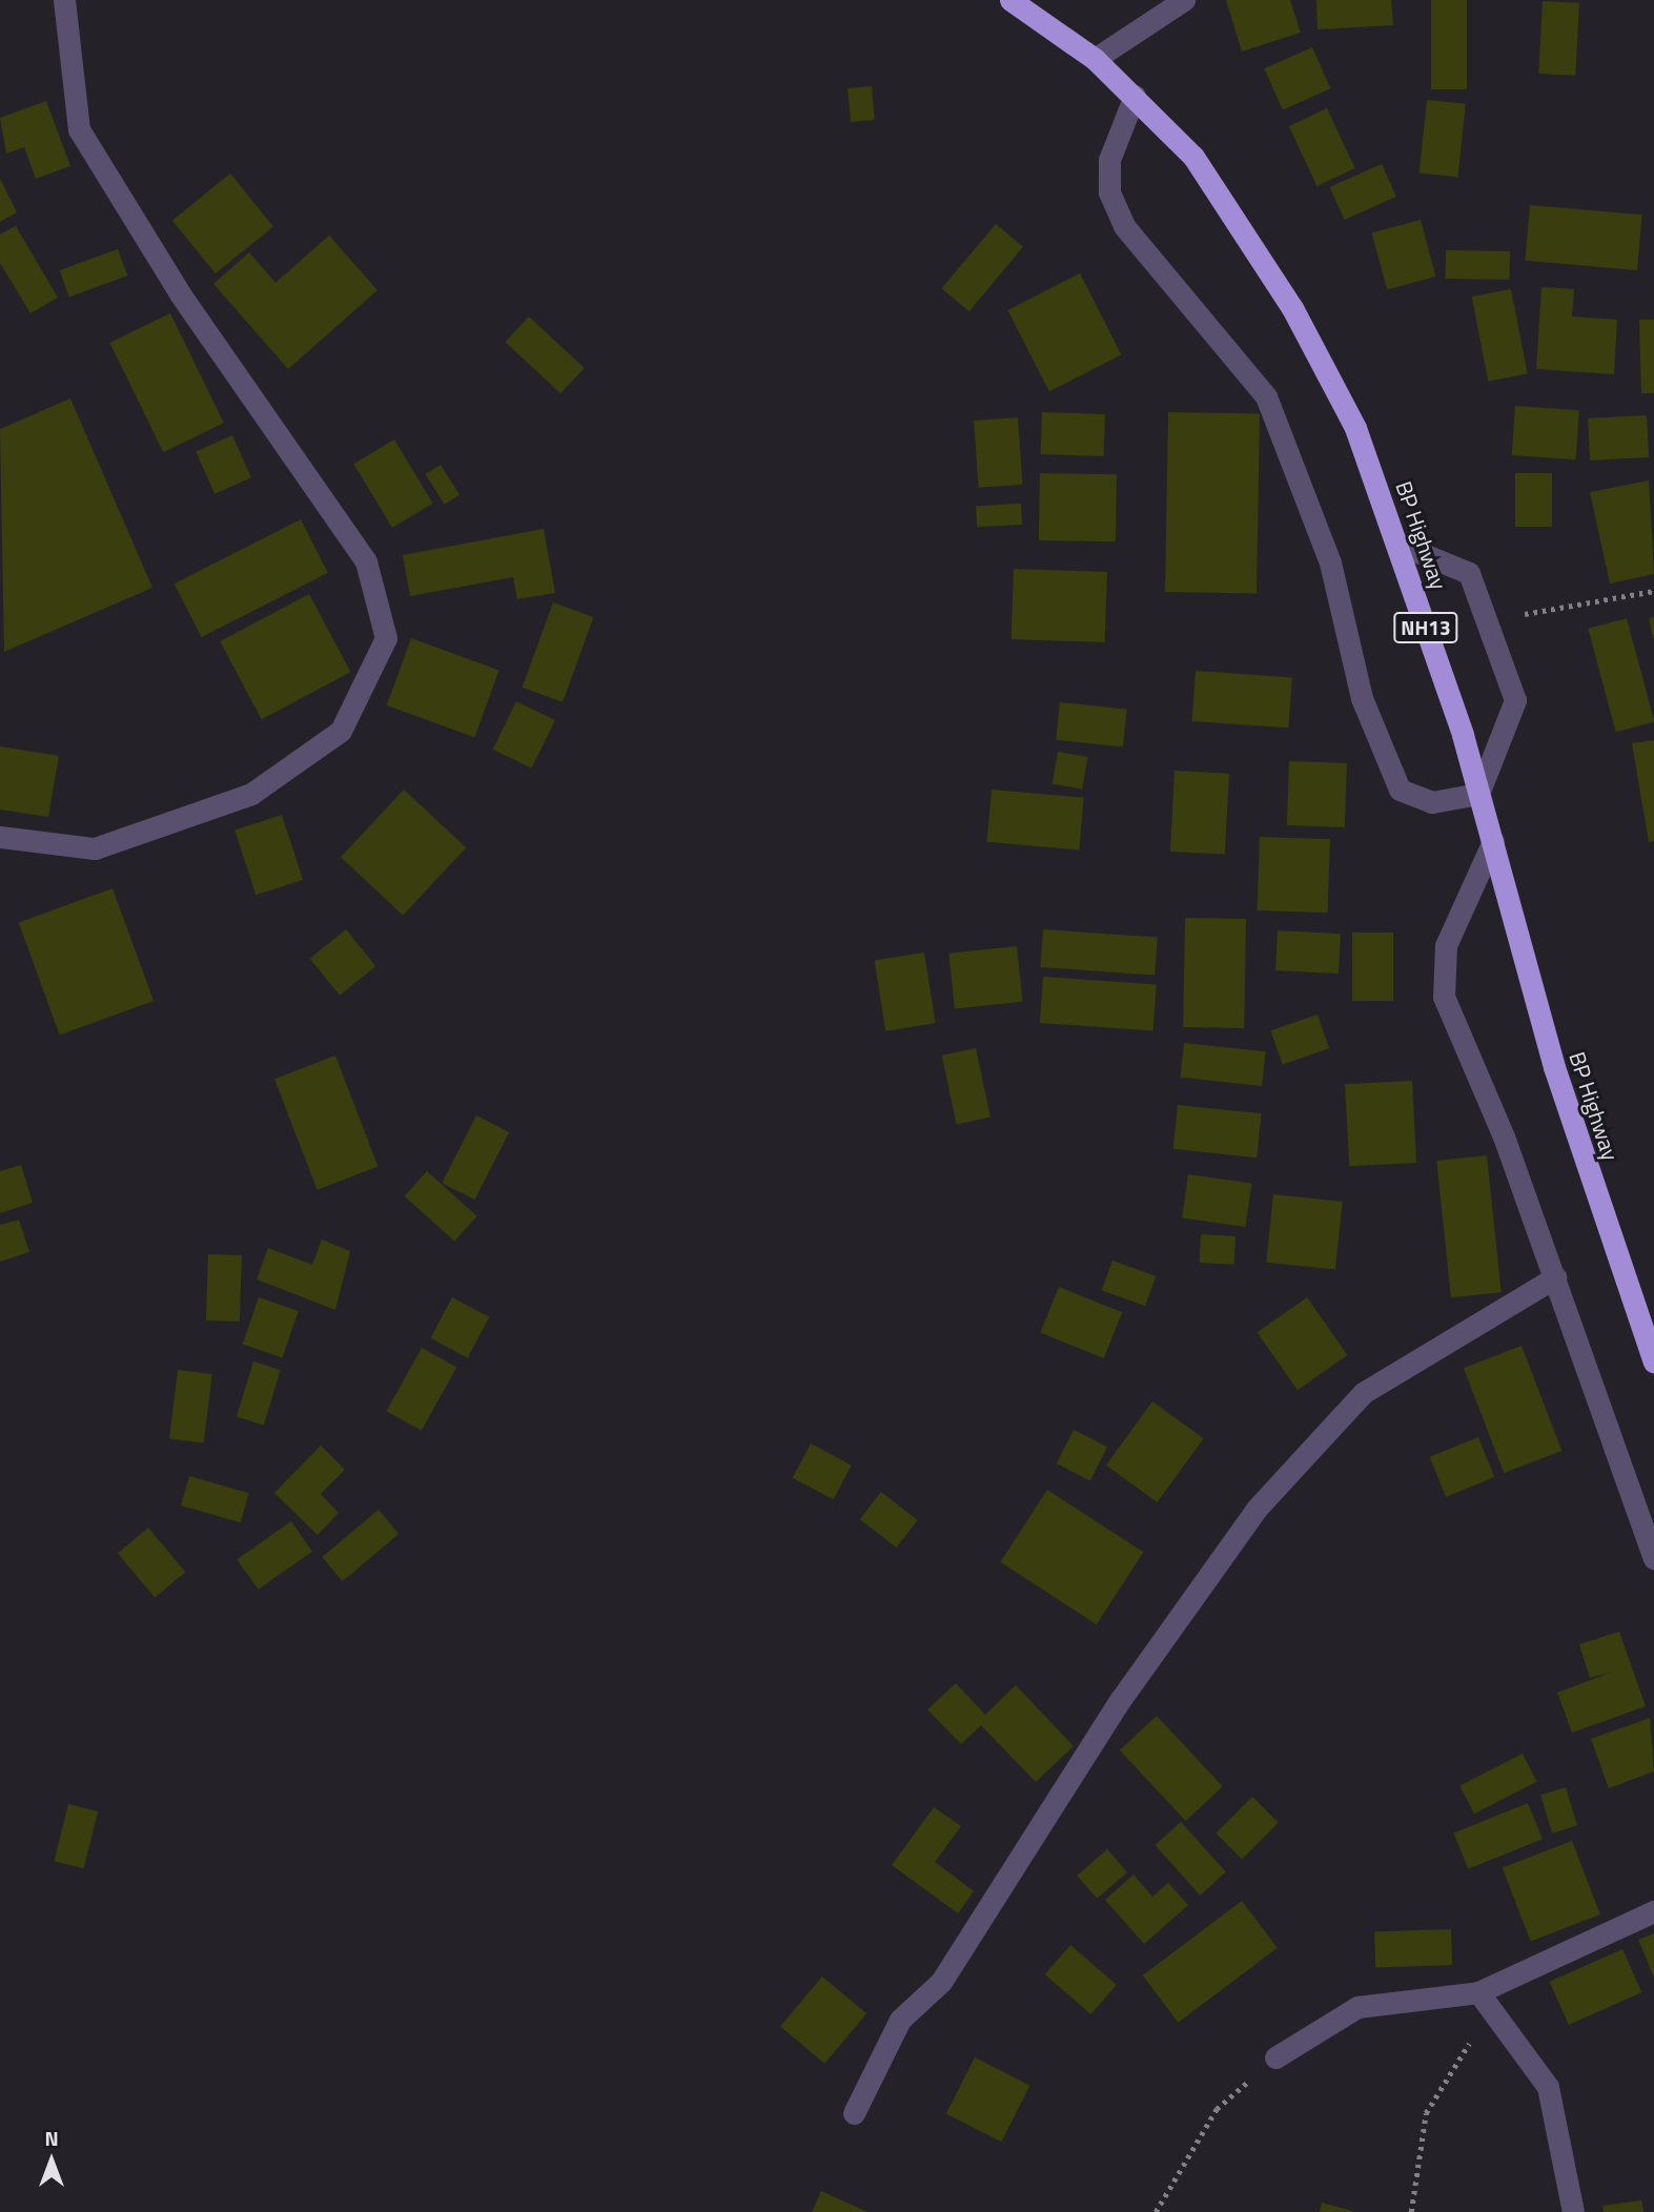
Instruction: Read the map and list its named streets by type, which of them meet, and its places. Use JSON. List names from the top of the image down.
{
  "streets": {
    "highway": ["BP Highway", "NH13"]
  },
  "north": "top"
}
